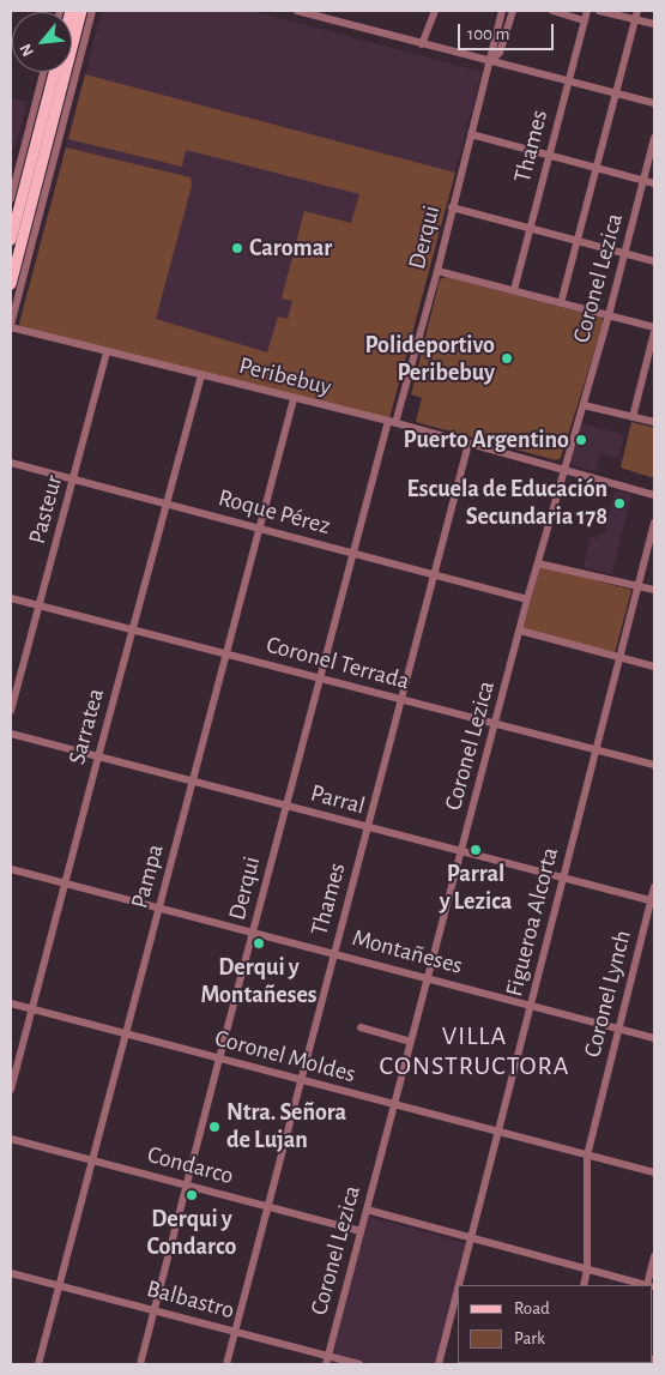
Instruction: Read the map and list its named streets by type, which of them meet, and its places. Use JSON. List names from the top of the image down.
{
  "streets": {
    "street": [
      "Thames",
      "Derqui",
      "Coronel Lezica",
      "Peribebuy",
      "Pasteur",
      "Roque Pérez",
      "Coronel Terrada",
      "Sarratea",
      "Parral",
      "Pampa",
      "Figueroa Alcorta",
      "Montañeses",
      "Coronel Lynch",
      "Coronel Moldes",
      "Condarco",
      "Balbastro"
    ]
  },
  "crossings": [
    ["Thames", "Peribebuy"],
    ["Thames", "Roque Pérez"],
    ["Thames", "Coronel Terrada"],
    ["Thames", "Parral"],
    ["Thames", "Montañeses"],
    ["Thames", "Coronel Moldes"],
    ["Thames", "Condarco"],
    ["Thames", "Balbastro"],
    ["Derqui", "Peribebuy"],
    ["Derqui", "Roque Pérez"],
    ["Derqui", "Coronel Terrada"],
    ["Derqui", "Parral"],
    ["Derqui", "Montañeses"],
    ["Derqui", "Coronel Moldes"],
    ["Derqui", "Condarco"],
    ["Derqui", "Balbastro"],
    ["Coronel Lezica", "Peribebuy"],
    ["Coronel Lezica", "Roque Pérez"],
    ["Coronel Lezica", "Coronel Terrada"],
    ["Coronel Lezica", "Parral"],
    ["Coronel Lezica", "Montañeses"],
    ["Coronel Lezica", "Coronel Moldes"],
    ["Coronel Lezica", "Condarco"],
    ["Coronel Lezica", "Balbastro"],
    ["Peribebuy", "Pasteur"],
    ["Peribebuy", "Sarratea"],
    ["Peribebuy", "Pampa"],
    ["Pasteur", "Roque Pérez"],
    ["Pasteur", "Coronel Terrada"],
    ["Roque Pérez", "Sarratea"],
    ["Roque Pérez", "Pampa"],
    ["Coronel Terrada", "Sarratea"],
    ["Coronel Terrada", "Pampa"],
    ["Coronel Terrada", "Figueroa Alcorta"],
    ["Sarratea", "Parral"],
    ["Sarratea", "Montañeses"],
    ["Sarratea", "Coronel Moldes"],
    ["Parral", "Pampa"],
    ["Parral", "Figueroa Alcorta"],
    ["Parral", "Coronel Lynch"],
    ["Pampa", "Montañeses"],
    ["Pampa", "Coronel Moldes"],
    ["Pampa", "Condarco"],
    ["Pampa", "Balbastro"],
    ["Figueroa Alcorta", "Montañeses"],
    ["Figueroa Alcorta", "Coronel Moldes"],
    ["Montañeses", "Coronel Lynch"],
    ["Coronel Lynch", "Coronel Moldes"]
  ],
  "districts": ["VILLA CONSTRUCTORA"],
  "places": [
    "Caromar",
    "Polideportivo Peribebuy",
    "Puerto Argentino",
    "Escuela de Educación Secundaria 178",
    "Parral y Lezica",
    "Derqui y Montañeses",
    "Ntra. Señora de Lujan",
    "Derqui y Condarco"
  ],
  "legend": ["Road", "Park"],
  "scale_bar": "100 m",
  "north": "bottom left"
}
